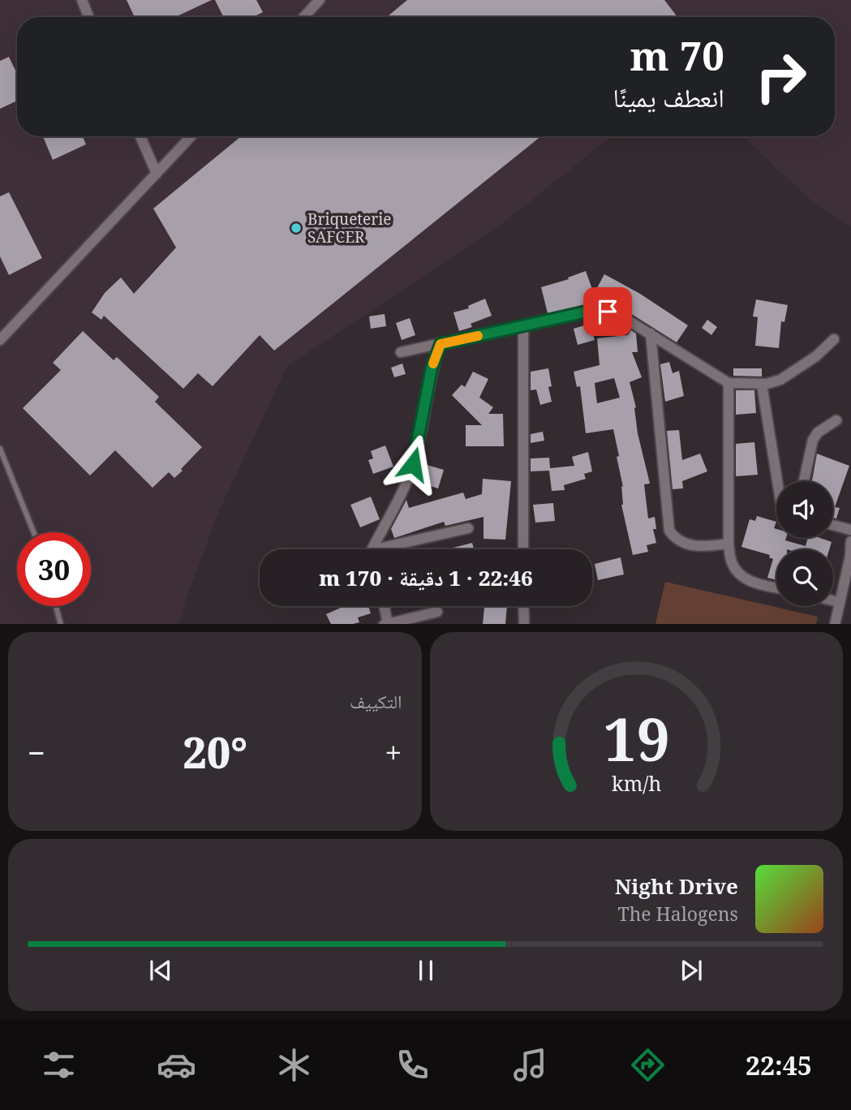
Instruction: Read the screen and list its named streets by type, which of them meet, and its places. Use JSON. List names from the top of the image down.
{
  "places": ["Briqueterie SAFCER"],
  "page": {
    "turn": ["70 m", "انعطف يمينًا"],
    "limit": "30",
    "trip": "22:46 · 1 دقيقة · 170 m",
    "tile": "التكييف",
    "heat": ["−", "20°", "+"],
    "song": ["Night Drive", "The Halogens"],
    "tabs": "22:45",
    "gauge": ["19", "km/h"]
  }
}
